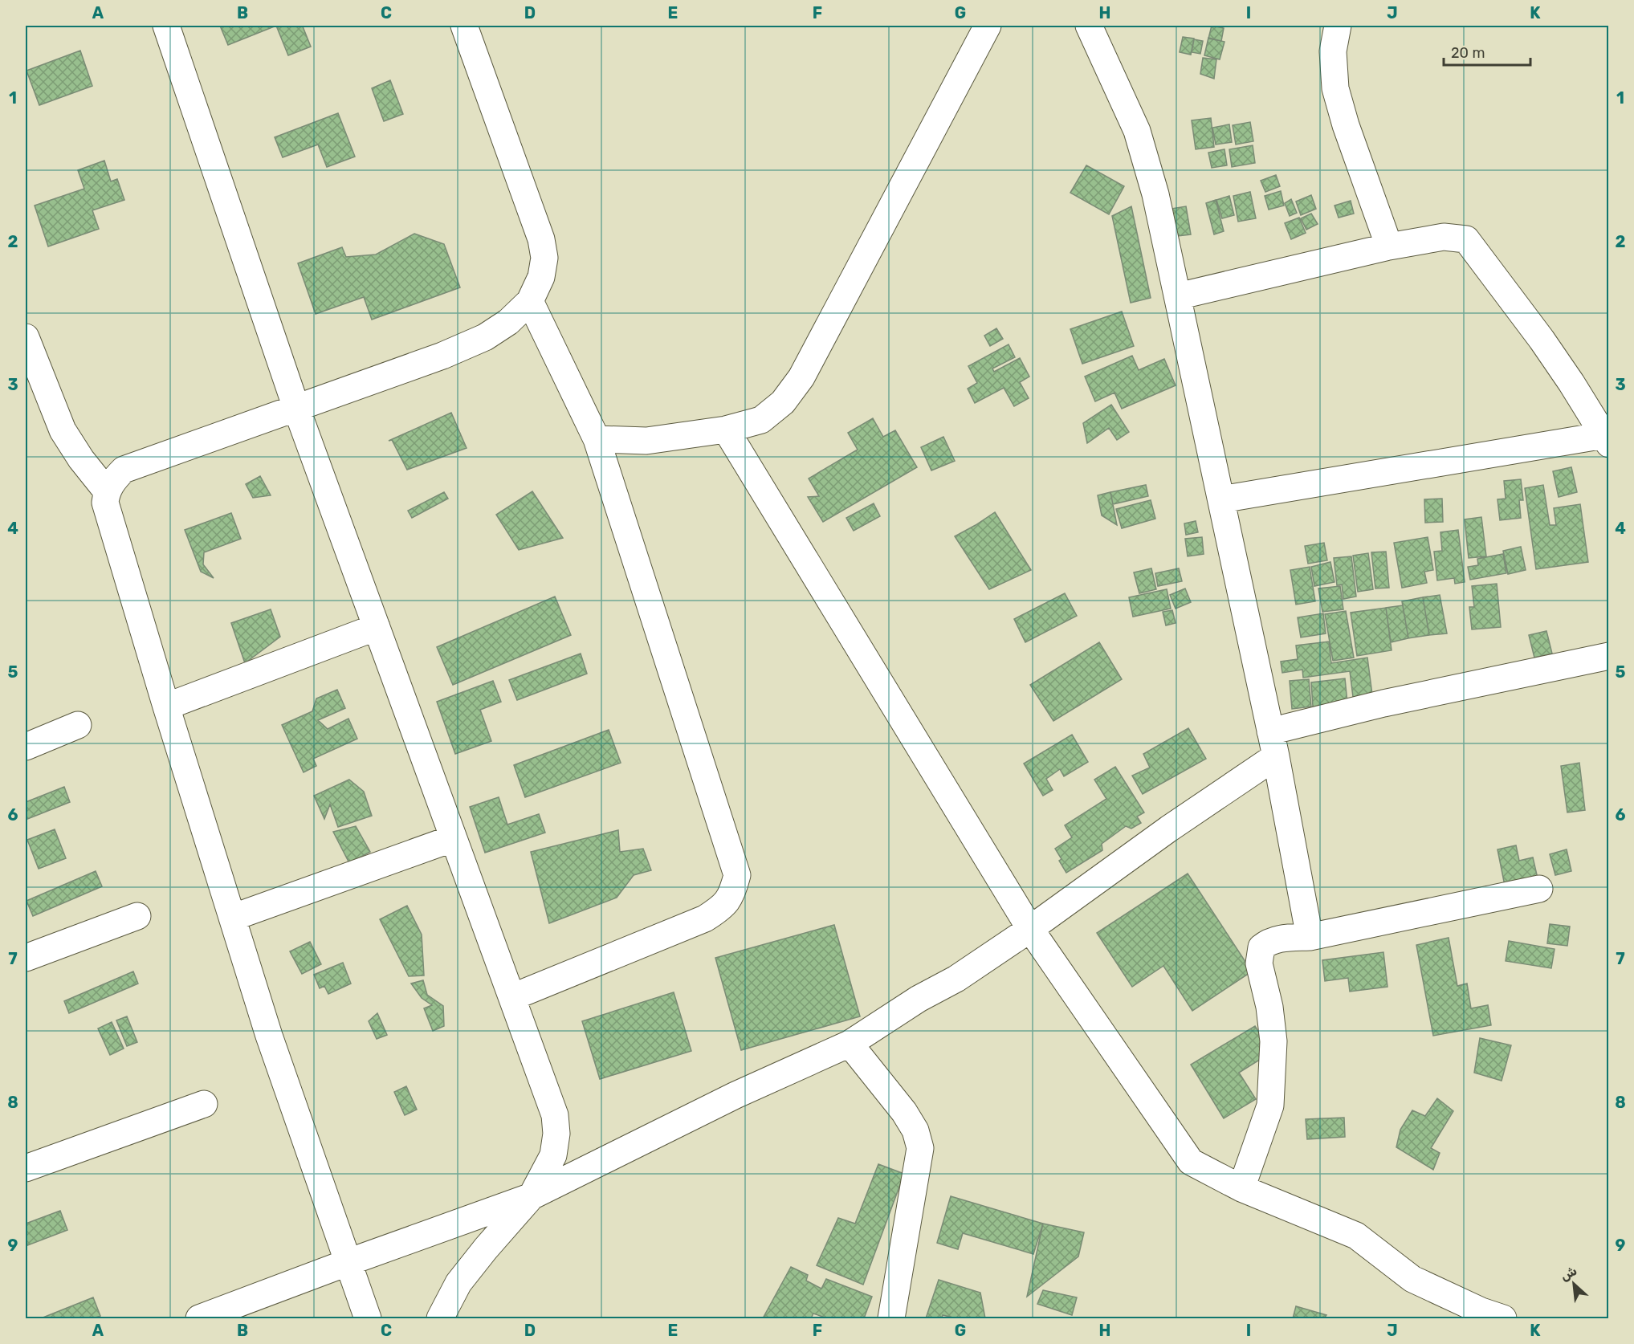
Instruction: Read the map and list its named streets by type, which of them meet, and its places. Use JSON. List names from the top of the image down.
{
  "scale_bar": "20 m",
  "north": "top left",
  "grid": {
    "columns": [
      "A",
      "B",
      "C",
      "D",
      "E",
      "F",
      "G",
      "H",
      "I",
      "J",
      "K"
    ],
    "rows": [
      "1",
      "2",
      "3",
      "4",
      "5",
      "6",
      "7",
      "8",
      "9"
    ]
  }
}
